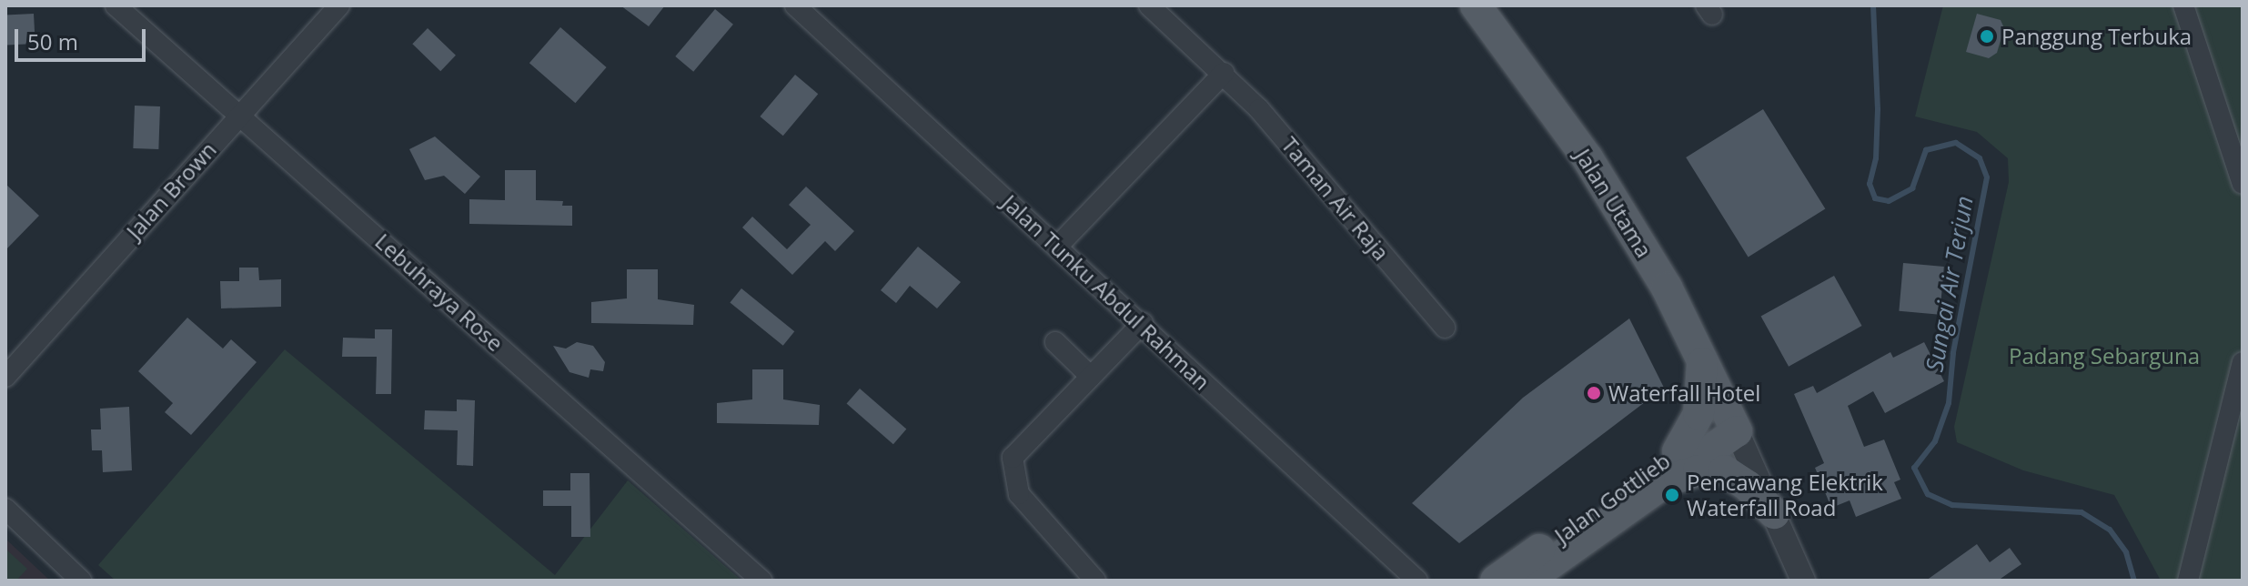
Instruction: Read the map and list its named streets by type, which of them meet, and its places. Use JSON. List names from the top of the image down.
{
  "streets": {
    "main road": ["Jalan Utama", "Jalan Gottlieb"],
    "street": [
      "Jalan Brown",
      "Taman Air Raja",
      "Lebuhraya Rose",
      "Jalan Tunku Abdul Rahman"
    ]
  },
  "crossings": [
    ["Jalan Brown", "Lebuhraya Rose"],
    ["Jalan Utama", "Jalan Gottlieb"]
  ],
  "water": ["Sungai Air Terjun"],
  "parks": ["Padang Sebarguna"],
  "places": ["Panggung Terbuka", "Waterfall Hotel", "Pencawang Elektrik Waterfall Road"],
  "scale_bar": "50 m"
}
